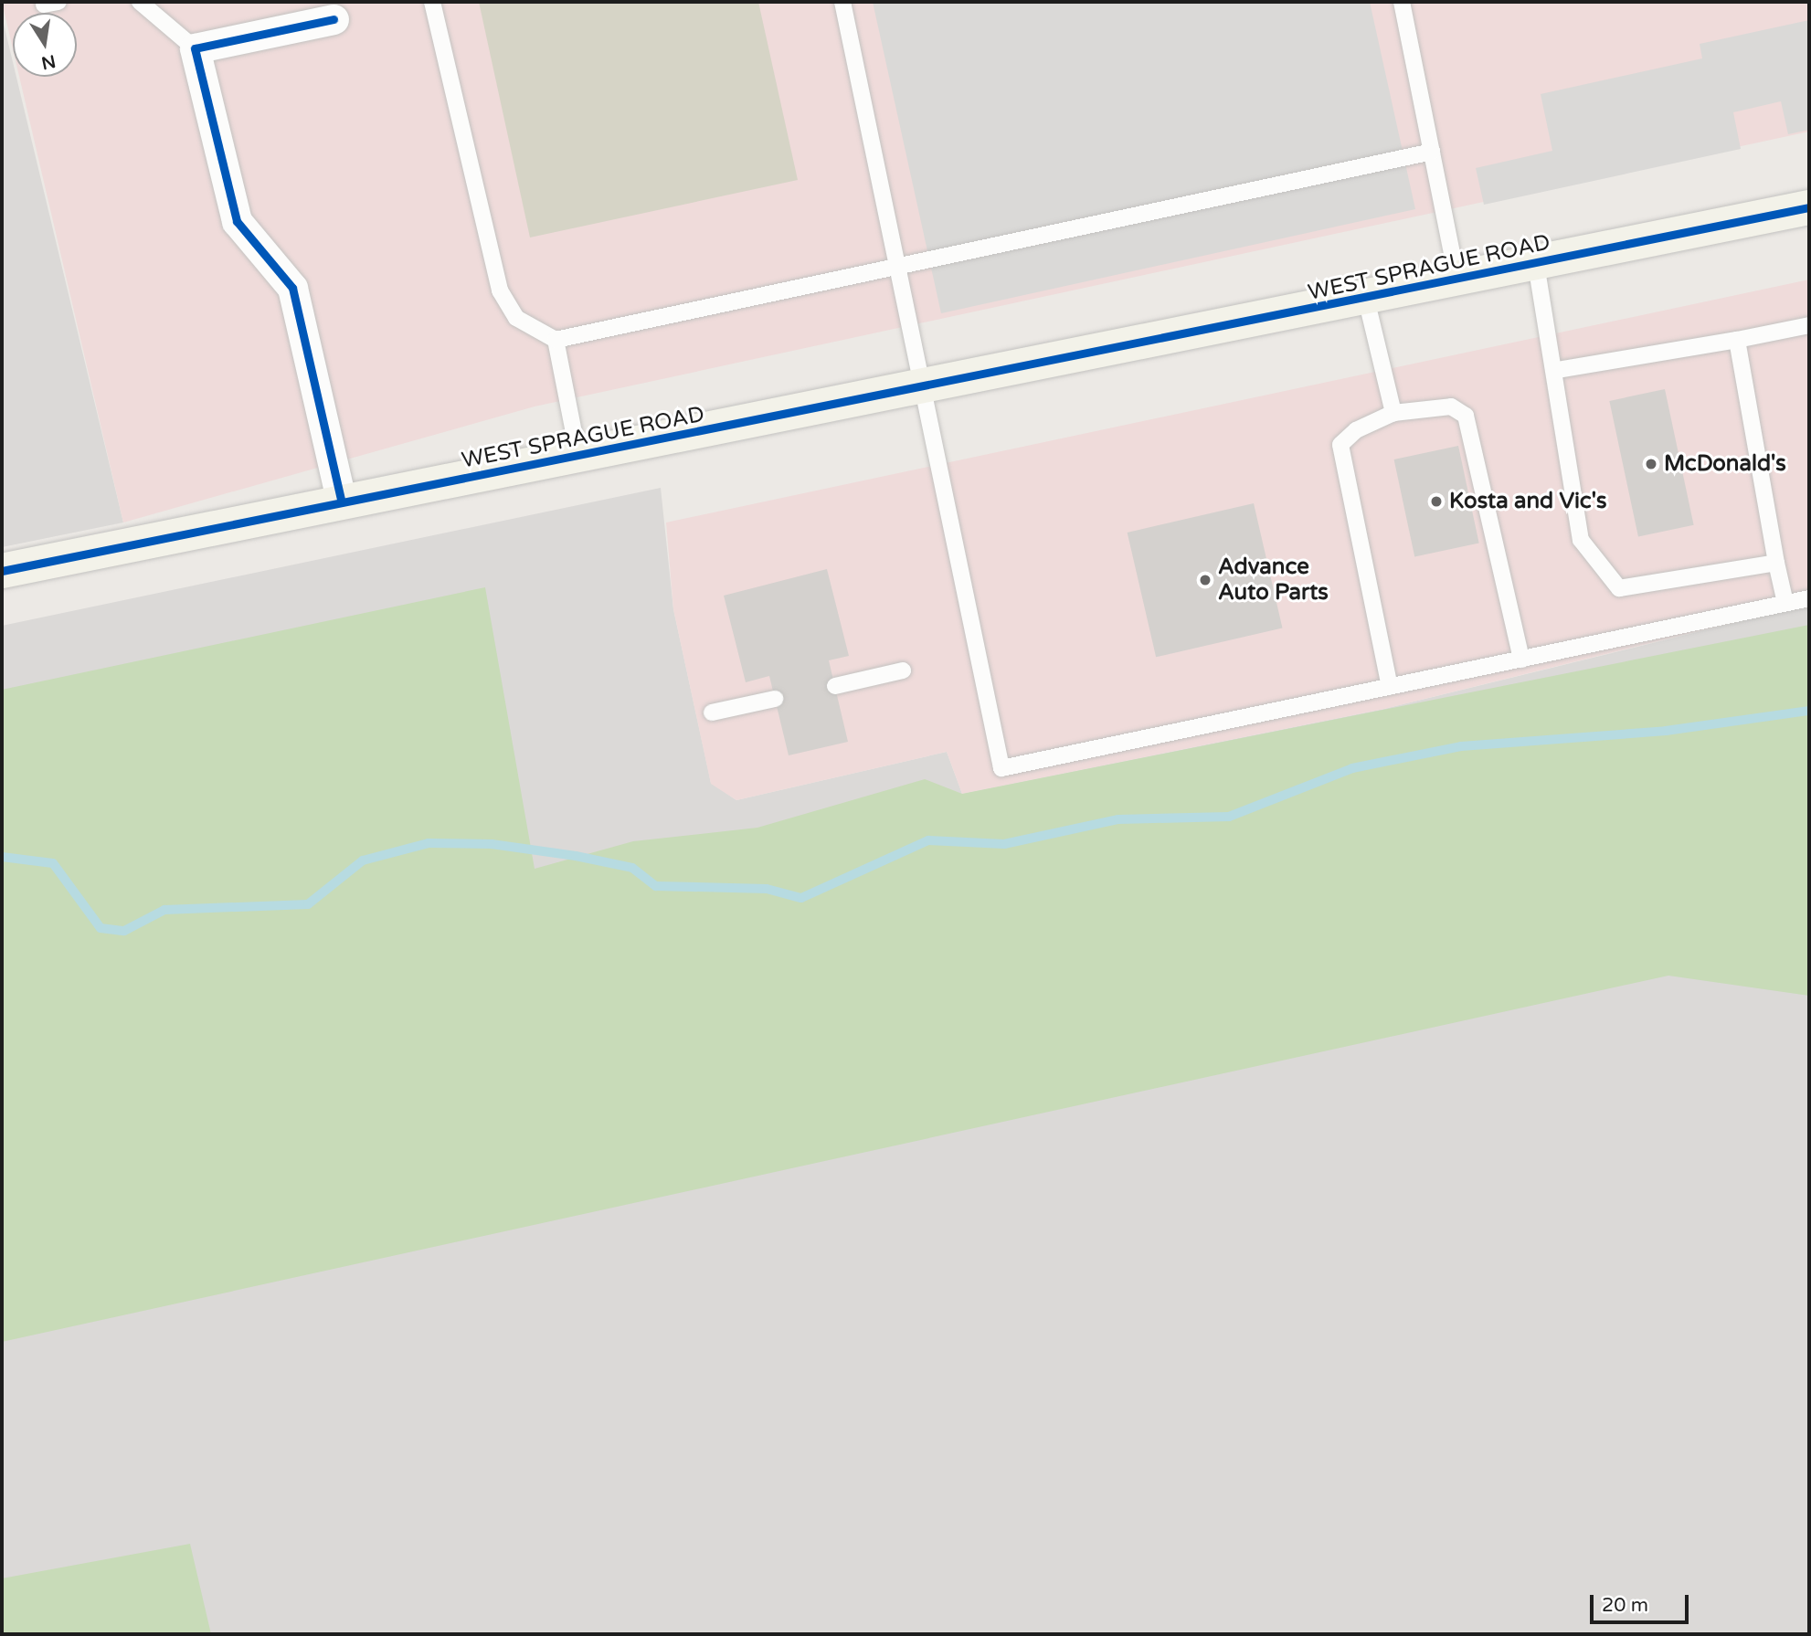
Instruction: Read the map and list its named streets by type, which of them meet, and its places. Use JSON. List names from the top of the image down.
{
  "streets": {
    "street": ["WEST SPRAGUE ROAD"]
  },
  "places": ["McDonald's", "Kosta and Vic's", "Advance Auto Parts"],
  "scale_bar": "20 m",
  "north": "bottom"
}
